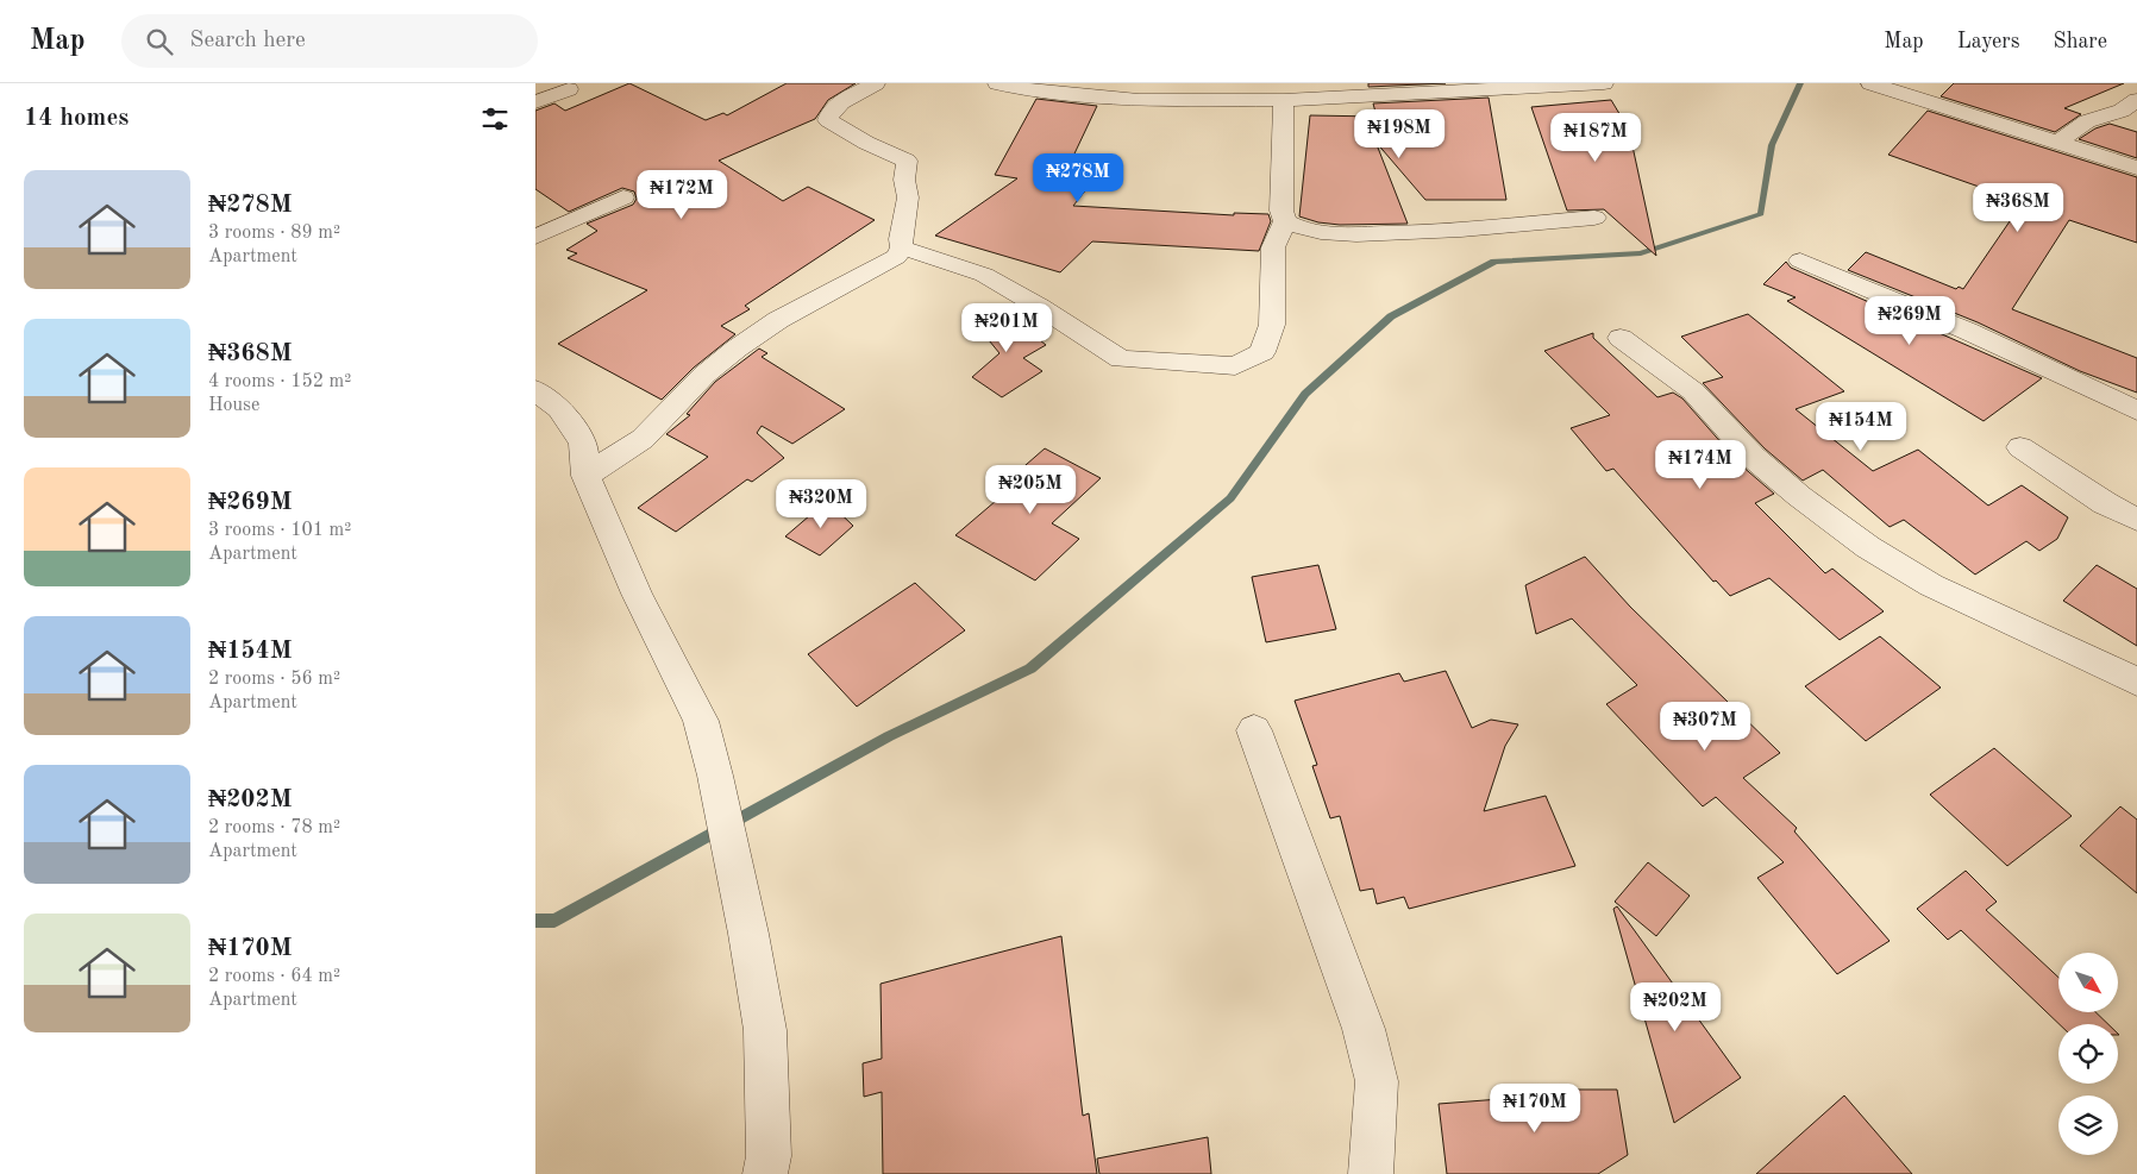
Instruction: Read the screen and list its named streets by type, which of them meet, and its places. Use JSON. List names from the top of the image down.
{
  "north": "bottom right",
  "page": {
    "header": "Map",
    "search": "Search here",
    "nav": ["Map", "Layers", "Share"],
    "heading": "14 homes",
    "price": [
      "₦198M",
      "₦187M",
      "₦278M",
      "₦172M",
      "₦368M",
      "₦269M",
      "₦201M",
      "₦154M",
      "₦174M",
      "₦205M",
      "₦320M",
      "₦307M",
      "₦202M",
      "₦170M"
    ],
    "list": [
      {
        "name": "₦278M",
        "note": "3 rooms · 89 m² · Apartment"
      },
      {
        "name": "₦368M",
        "note": "4 rooms · 152 m² · House"
      },
      {
        "name": "₦269M",
        "note": "3 rooms · 101 m² · Apartment"
      },
      {
        "name": "₦154M",
        "note": "2 rooms · 56 m² · Apartment"
      },
      {
        "name": "₦202M",
        "note": "2 rooms · 78 m² · Apartment"
      },
      {
        "name": "₦170M",
        "note": "2 rooms · 64 m² · Apartment"
      }
    ]
  }
}
